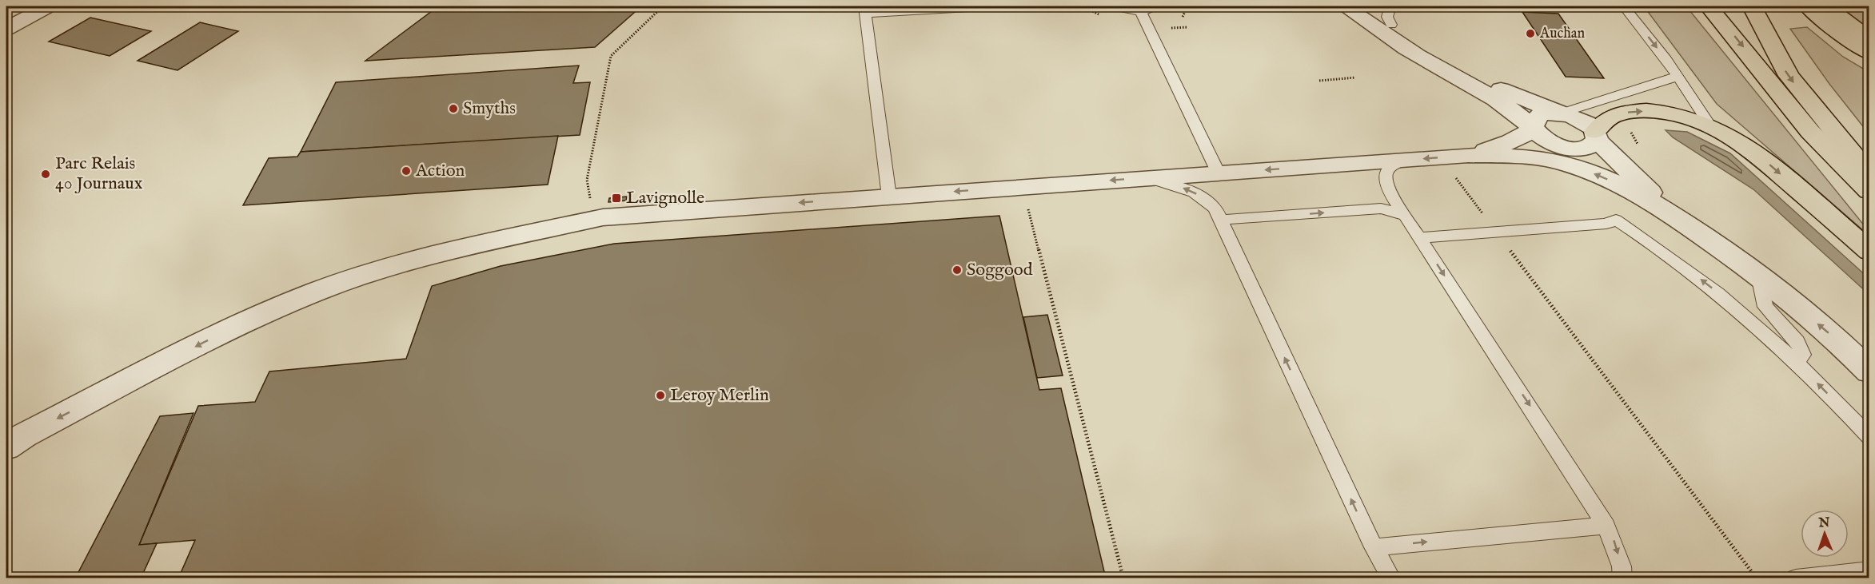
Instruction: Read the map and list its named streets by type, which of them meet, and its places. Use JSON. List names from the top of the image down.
{
  "places": {
    "other": [
      "Auchan",
      "Smyths",
      "Action",
      "Parc Relais 40 Journaux",
      "Soggood",
      "Leroy Merlin"
    ],
    "transit": ["Lavignolle"]
  },
  "north": "top"
}
